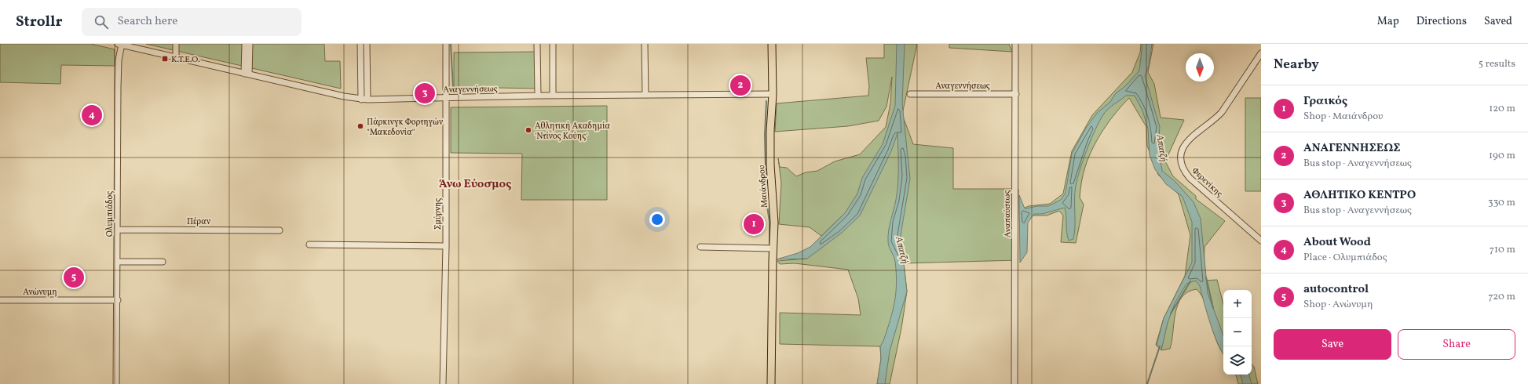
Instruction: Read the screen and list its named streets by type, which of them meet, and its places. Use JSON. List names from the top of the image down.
{
  "streets": {
    "main road": ["Μαιάνδρου"],
    "street": [
      "Αναγεννήσεως",
      "Φερενίκης",
      "Ολυμπιάδος",
      "Σμύρνης",
      "Αναπαύσεως",
      "Πέραν",
      "Ανώνυμη"
    ]
  },
  "crossings": [
    ["Αναγεννήσεως", "Μαιάνδρου"],
    ["Αναγεννήσεως", "Ολυμπιάδος"],
    ["Αναγεννήσεως", "Σμύρνης"],
    ["Αναγεννήσεως", "Αναπαύσεως"],
    ["Ολυμπιάδος", "Πέραν"],
    ["Ολυμπιάδος", "Ανώνυμη"]
  ],
  "districts": ["Άνω Εύοσμος"],
  "water": ["Απατζή"],
  "places": {
    "transit": ["K.T.E.O."],
    "other": ["Πάρκινγκ Φορτηγών \"Μακεδονία\"", "Αθλητική Ακαδημία 'Ντίνος Κούης'"]
  },
  "north": "bottom",
  "page": {
    "header": "Strollr",
    "search": "Search here",
    "nav": ["Map", "Directions", "Saved"],
    "heading": ["Nearby", "5 results"],
    "pins": [
      "2",
      "3",
      "4",
      "1",
      "5"
    ],
    "list": [
      {
        "mark": "1",
        "name": "Γραικός",
        "note": "Shop · Μαιάνδρου",
        "value": "120 m"
      },
      {
        "mark": "2",
        "name": "ΑΝΑΓΕΝΝΗΣΕΩΣ",
        "note": "Bus stop · Αναγεννήσεως",
        "value": "190 m"
      },
      {
        "mark": "3",
        "name": "ΑΘΛΗΤΙΚΟ ΚΕΝΤΡΟ",
        "note": "Bus stop · Αναγεννήσεως",
        "value": "330 m"
      },
      {
        "mark": "4",
        "name": "About Wood",
        "note": "Place · Ολυμπιάδος",
        "value": "710 m"
      },
      {
        "mark": "5",
        "name": "autocontrol",
        "note": "Shop · Ανώνυμη",
        "value": "720 m"
      }
    ],
    "map_buttons": ["+", "−"],
    "buttons": ["Save", "Share"]
  }
}
